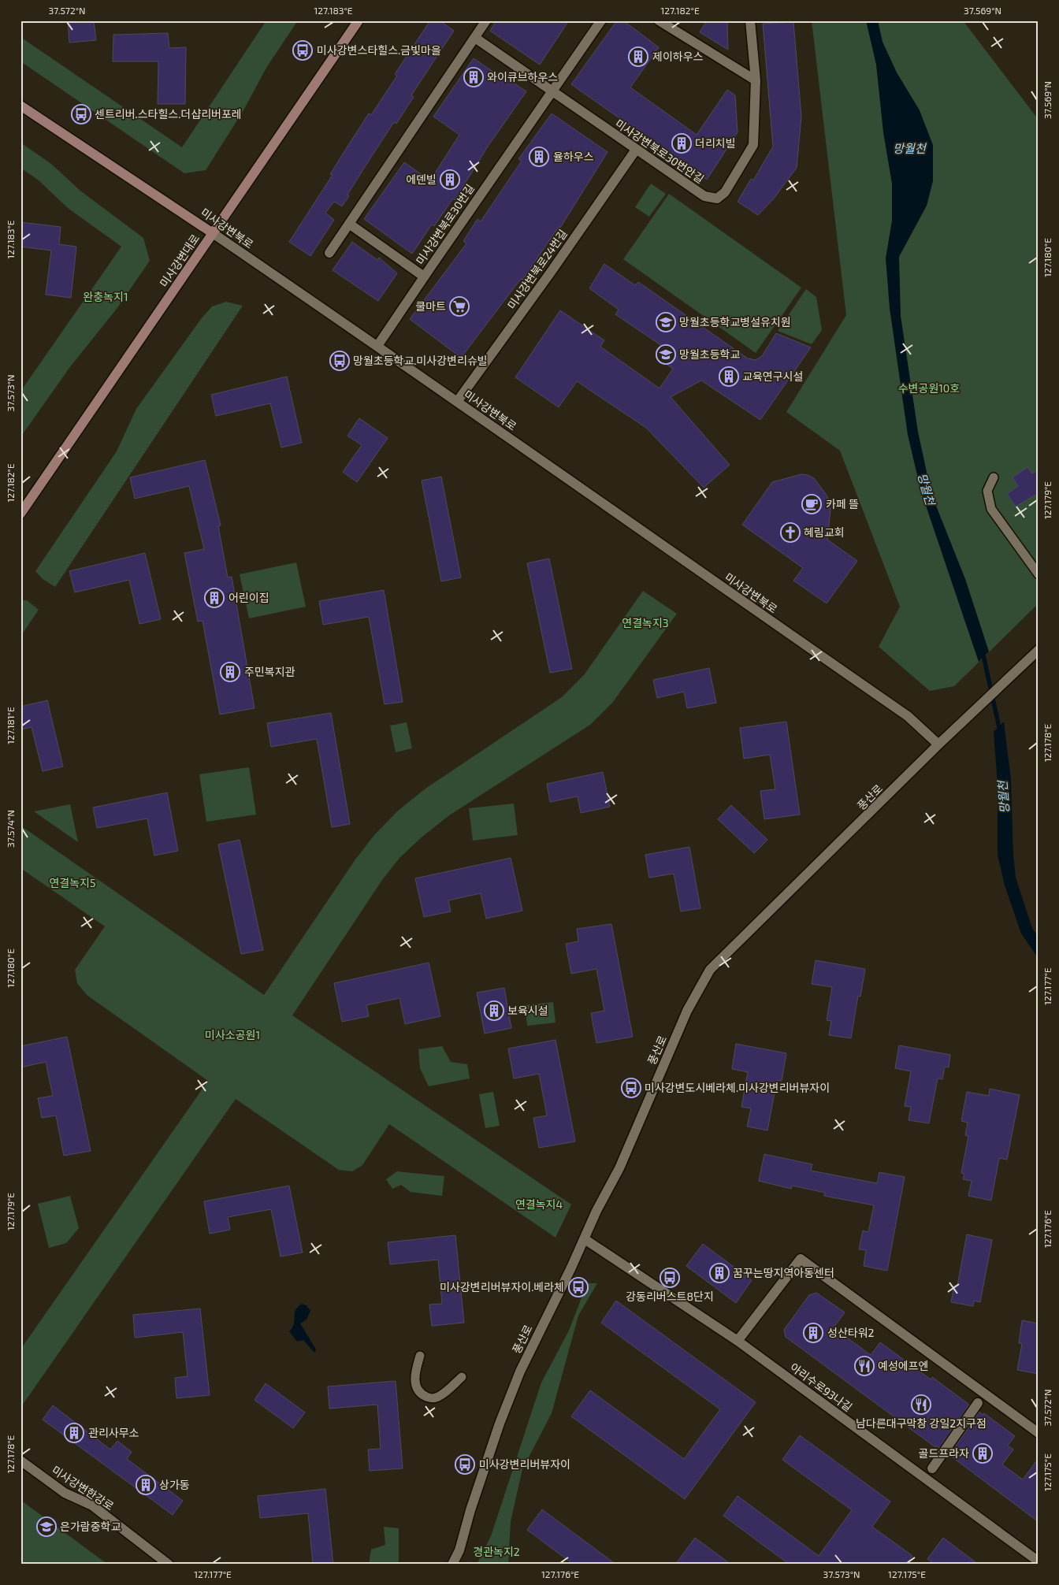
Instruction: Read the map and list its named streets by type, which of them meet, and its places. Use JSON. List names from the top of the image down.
{
  "streets": {
    "main road": ["미사강변북로", "미사강변대로"],
    "street": [
      "미사강변북로30번안길",
      "미사강변북로30번길",
      "미사강변북로24번길",
      "풍산로",
      "아리수로93나길",
      "미사강변한강로"
    ]
  },
  "crossings": [
    ["미사강변북로30번안길", "미사강변북로30번길"],
    ["미사강변북로30번안길", "미사강변북로24번길"],
    ["미사강변북로30번길", "미사강변북로"],
    ["미사강변북로", "미사강변대로"],
    ["미사강변북로", "미사강변북로24번길"],
    ["미사강변북로", "풍산로"],
    ["풍산로", "아리수로93나길"]
  ],
  "water": ["망월천"],
  "parks": [
    "완충녹지1",
    "수변공원10호",
    "연결녹지3",
    "연결녹지5",
    "미사소공원1",
    "연결녹지4",
    "경관녹지2"
  ],
  "places": {
    "bus stop": [
      "미사강변스타힐스.금빛마을",
      "센트리버.스타힐스.더샵리버포레",
      "망월초등학교.미사강변리슈빌",
      "미사강변도시베라체.미사강변리버뷰자이",
      "강동리버스트8단지",
      "미사강변리버뷰자이.베라체",
      "미사강변리버뷰자이"
    ],
    "building": [
      "제이하우스",
      "와이큐브하우스",
      "더리치빌",
      "율하우스",
      "에덴빌",
      "교육연구시설",
      "어린이집",
      "주민복지관",
      "보육시설",
      "꿈꾸는땅지역아동센터",
      "성산타워2",
      "관리사무소",
      "골드프라자",
      "상가동"
    ],
    "supermarket": ["쿨마트"],
    "school or university": ["망월초등학교병설유치원", "망월초등학교", "은가람중학교"],
    "cafe": ["카페 뜰"],
    "church": ["혜림교회"],
    "restaurant": ["예성에프엔", "남다른대구막창 강일2지구점"]
  },
  "coordinates": [
    "37.572°N",
    "127.183°E",
    "127.182°E",
    "37.569°N",
    "127.180°E",
    "37.573°N",
    "127.179°E",
    "127.181°E",
    "127.178°E",
    "37.574°N",
    "127.177°E",
    "127.176°E",
    "127.175°E"
  ]
}
